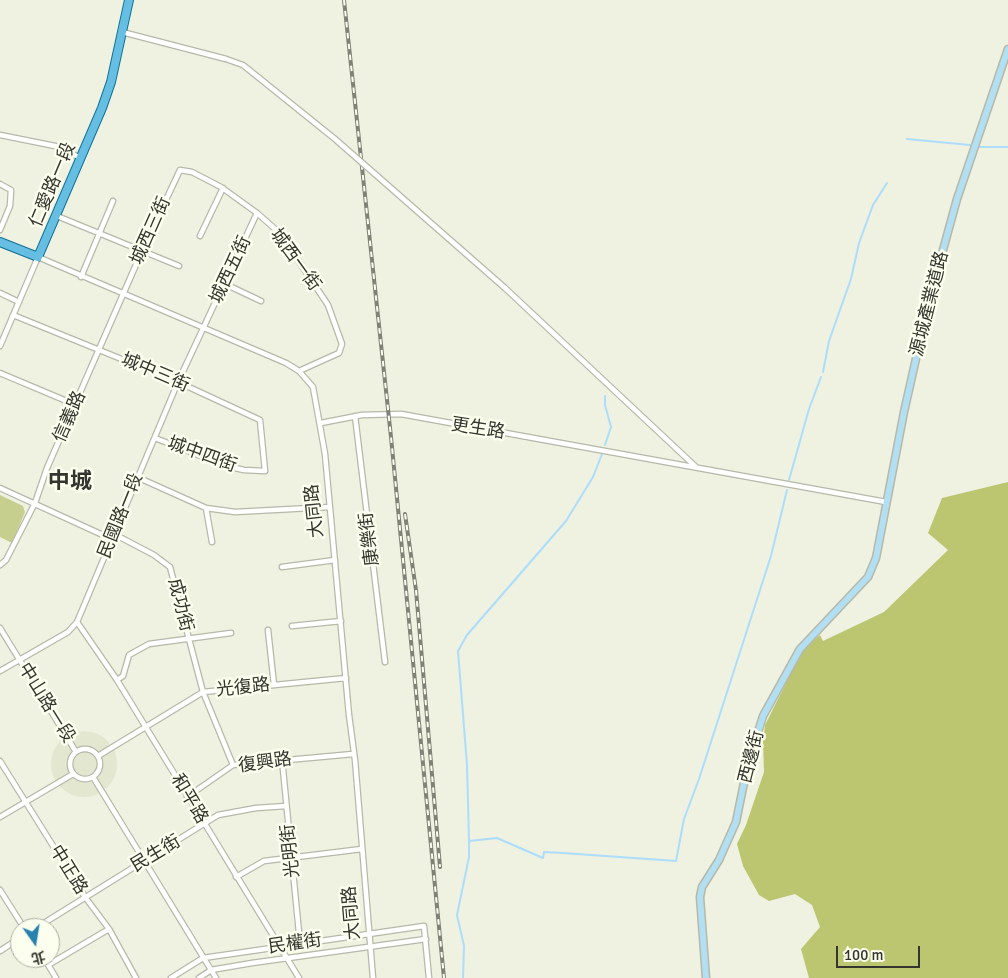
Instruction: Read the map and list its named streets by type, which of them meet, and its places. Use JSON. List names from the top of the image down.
{
  "streets": {
    "main road": ["仁愛路一段", "大同路"],
    "street": [
      "城西三街",
      "城西一街",
      "城西五街",
      "源城產業道路",
      "城中三街",
      "信義路",
      "更生路",
      "城中四街",
      "民國路一段",
      "康樂街",
      "成功街",
      "光復路",
      "中山路一段",
      "西邊街",
      "復興路",
      "和平路",
      "光明街",
      "民生街",
      "中正路",
      "民權街"
    ]
  },
  "crossings": [
    ["仁愛路一段", "城中三街"],
    ["仁愛路一段", "大同路"],
    ["城西三街", "城西一街"],
    ["城西三街", "信義路"],
    ["城西三街", "大同路"],
    ["城西一街", "城西五街"],
    ["城西一街", "大同路"],
    ["城西五街", "大同路"],
    ["城西五街", "民國路一段"],
    ["源城產業道路", "更生路"],
    ["源城產業道路", "西邊街"],
    ["城中三街", "信義路"],
    ["城中三街", "城中四街"],
    ["城中三街", "民國路一段"],
    ["信義路", "大同路"],
    ["信義路", "成功街"],
    ["更生路", "大同路"],
    ["更生路", "康樂街"],
    ["城中四街", "民國路一段"],
    ["大同路", "民國路一段"],
    ["大同路", "光復路"],
    ["大同路", "復興路"],
    ["大同路", "民權街"],
    ["民國路一段", "成功街"],
    ["民國路一段", "中山路一段"],
    ["民國路一段", "和平路"],
    ["成功街", "光復路"],
    ["成功街", "復興路"],
    ["光復路", "中山路一段"],
    ["光復路", "和平路"],
    ["復興路", "和平路"],
    ["復興路", "光明街"],
    ["和平路", "民生街"],
    ["和平路", "民權街"],
    ["光明街", "民生街"],
    ["光明街", "民權街"],
    ["民生街", "中正路"]
  ],
  "districts": ["中城"],
  "scale_bar": "100 m",
  "north": "bottom"
}
